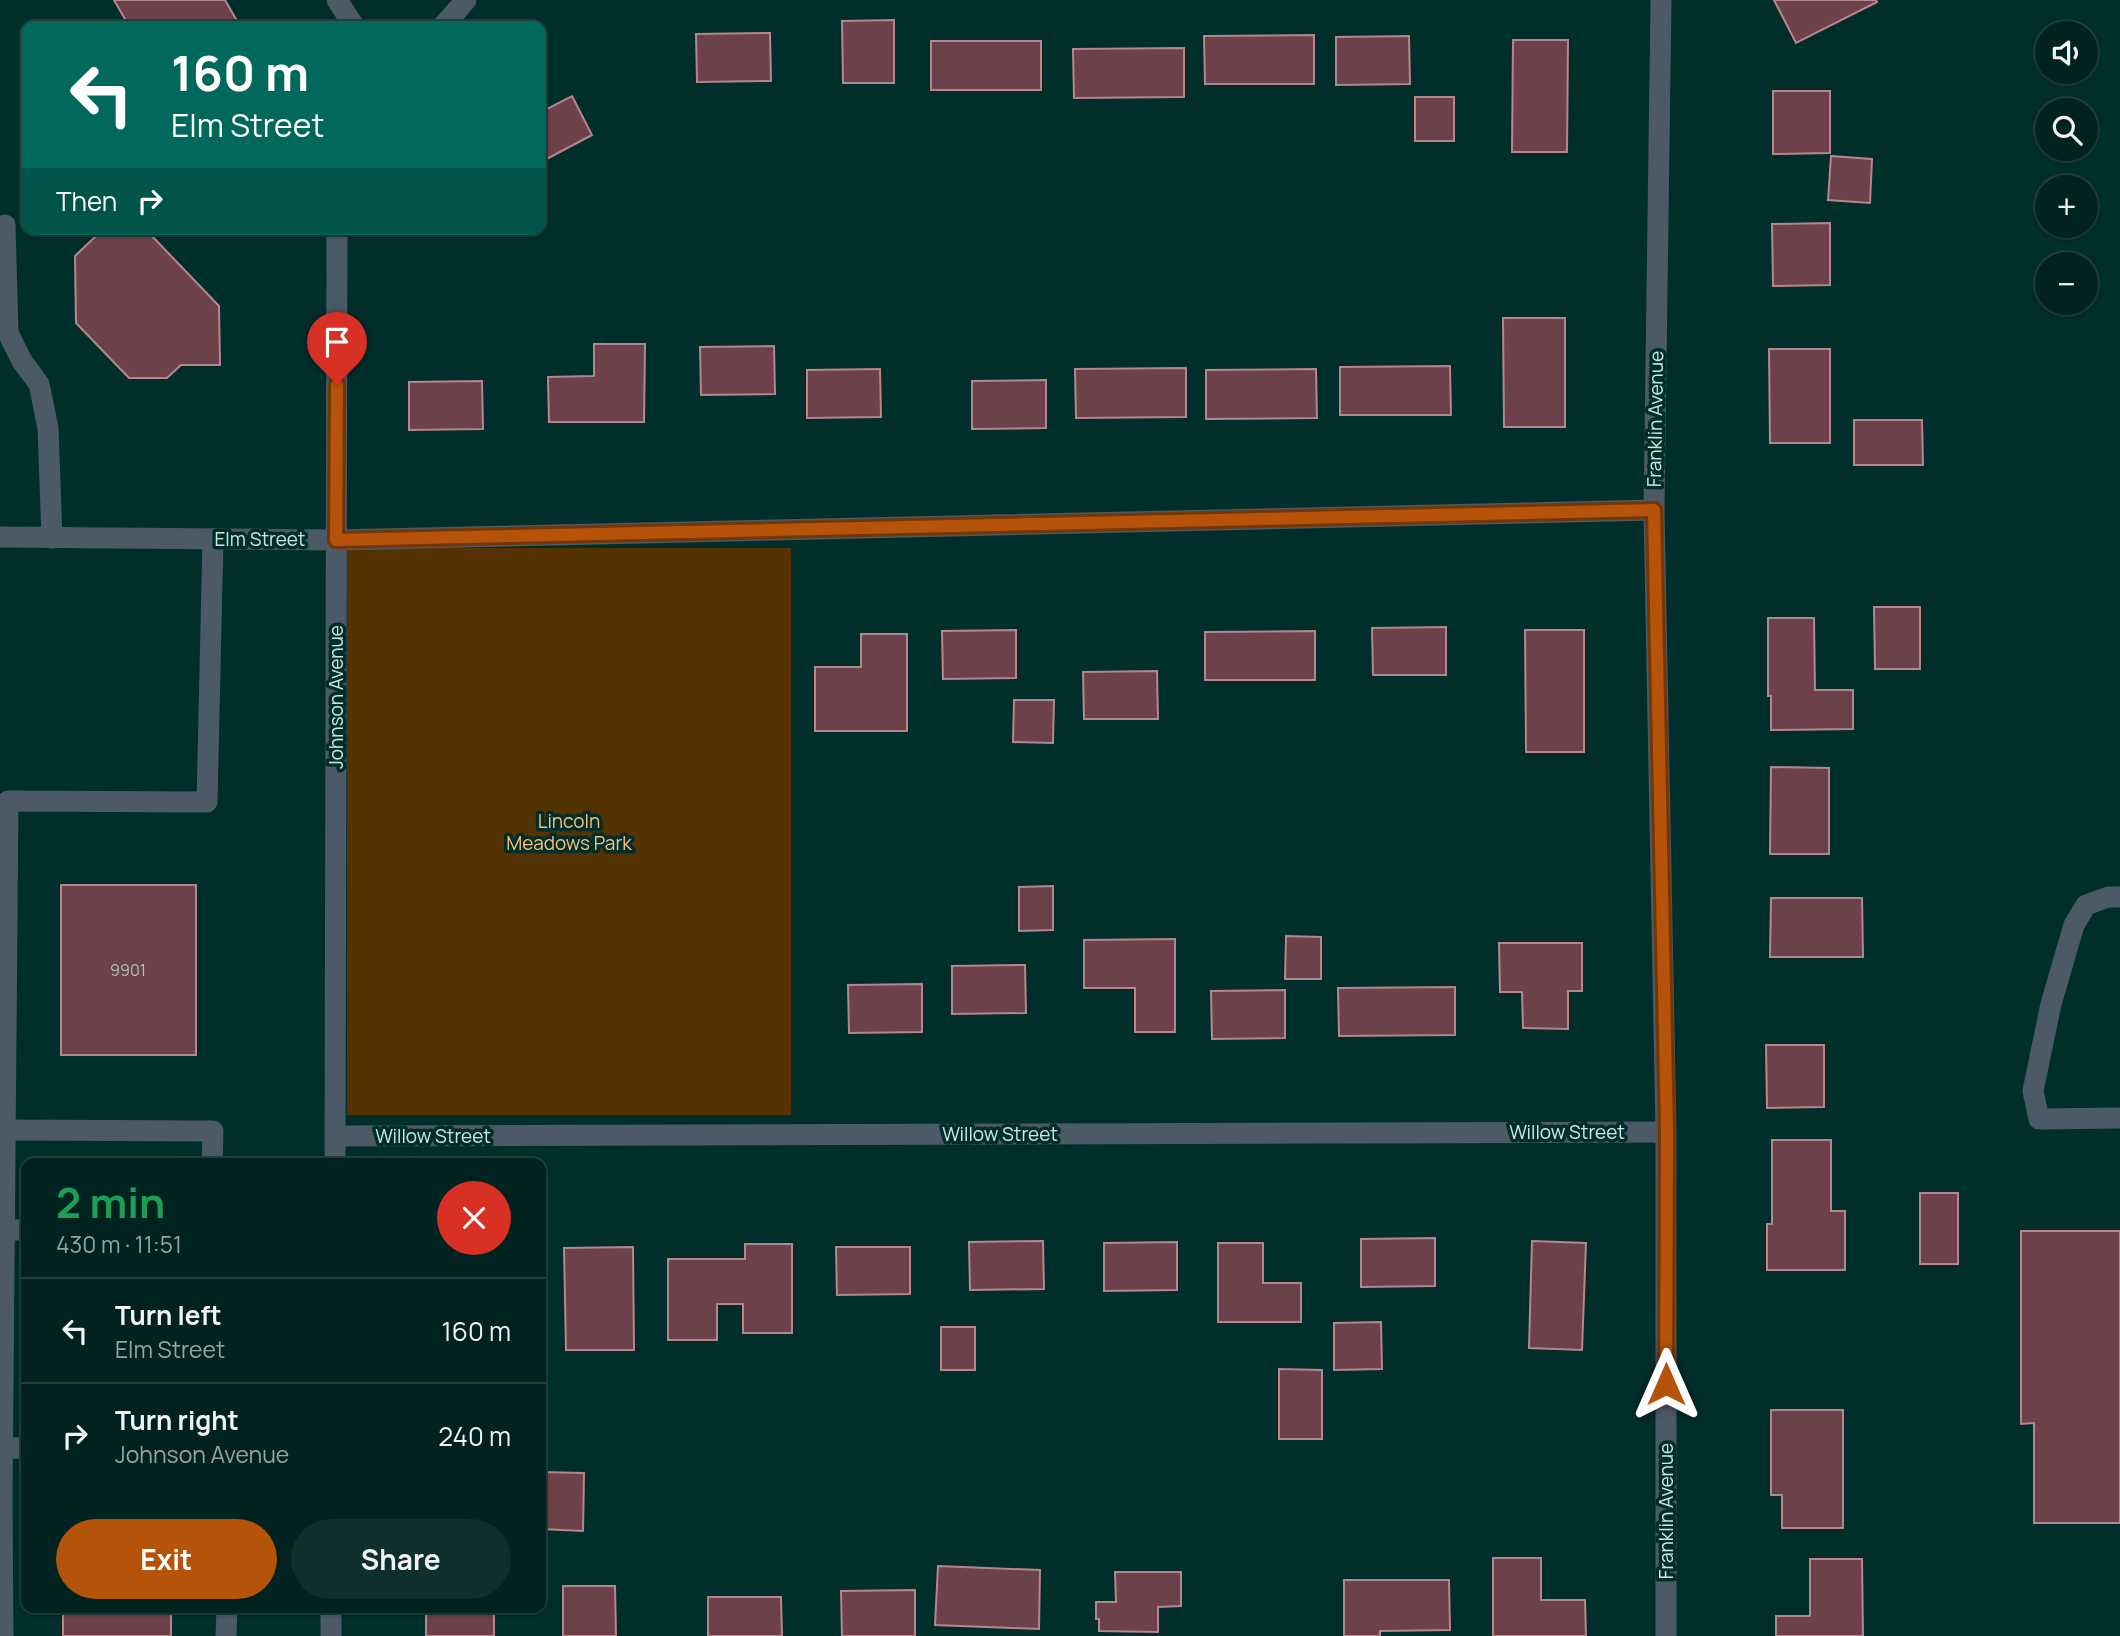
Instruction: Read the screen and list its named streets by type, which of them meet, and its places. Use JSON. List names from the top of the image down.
{
  "streets": {
    "street": [
      "Franklin Avenue",
      "Elm Street",
      "Johnson Avenue",
      "Willow Street"
    ]
  },
  "crossings": [
    ["Franklin Avenue", "Elm Street"],
    ["Franklin Avenue", "Willow Street"],
    ["Elm Street", "Johnson Avenue"],
    ["Johnson Avenue", "Willow Street"]
  ],
  "parks": ["Lincoln Meadows Park"],
  "house_numbers": ["9901"],
  "page": {
    "map_buttons": ["+", "−"],
    "turn": ["160 m", "Elm Street"],
    "then": "Then",
    "heading": ["2 min", "430 m · 11:51"],
    "list": [
      {
        "name": "Turn left",
        "note": "Elm Street",
        "value": "160 m"
      },
      {
        "name": "Turn right",
        "note": "Johnson Avenue",
        "value": "240 m"
      }
    ],
    "buttons": ["Exit", "Share"]
  }
}
